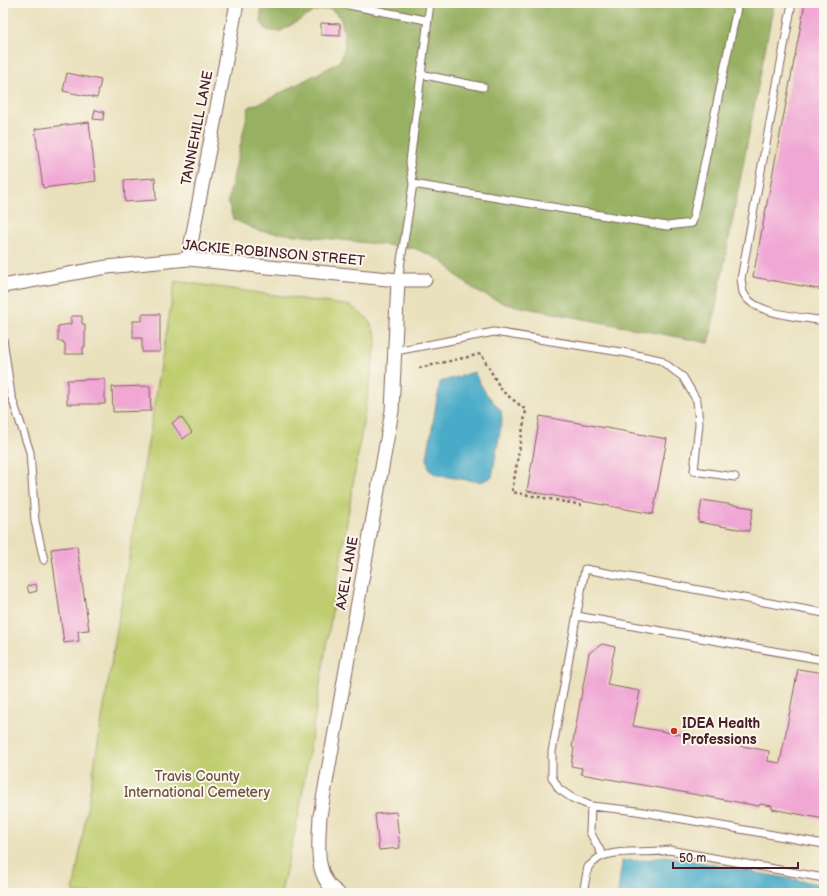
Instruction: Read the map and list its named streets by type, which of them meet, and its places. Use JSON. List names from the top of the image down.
{
  "streets": {
    "street": ["TANNEHILL LANE", "JACKIE ROBINSON STREET", "AXEL LANE"]
  },
  "crossings": [
    ["TANNEHILL LANE", "JACKIE ROBINSON STREET"],
    ["JACKIE ROBINSON STREET", "AXEL LANE"]
  ],
  "parks": ["Travis County International Cemetery"],
  "places": ["IDEA Health Professions"],
  "scale_bar": "50 m"
}
